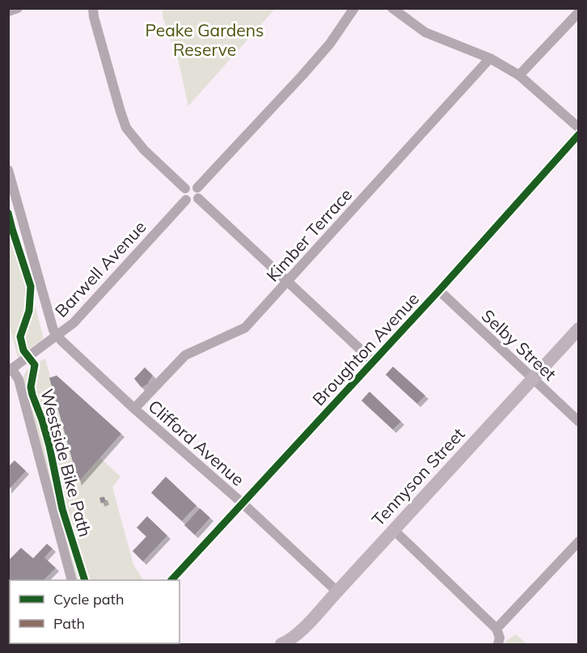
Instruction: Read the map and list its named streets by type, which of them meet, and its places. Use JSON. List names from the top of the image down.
{
  "streets": {
    "street": [
      "Kimber Terrace",
      "Barwell Avenue",
      "Selby Street",
      "Broughton Avenue",
      "Clifford Avenue",
      "Tennyson Street"
    ],
    "cycle path": ["Westside Bike Path"]
  },
  "crossings": [
    ["Kimber Terrace", "Clifford Avenue"],
    ["Barwell Avenue", "Clifford Avenue"],
    ["Selby Street", "Broughton Avenue"],
    ["Selby Street", "Tennyson Street"],
    ["Broughton Avenue", "Clifford Avenue"],
    ["Clifford Avenue", "Tennyson Street"]
  ],
  "parks": ["Peake Gardens Reserve"],
  "legend": ["Cycle path", "Path"]
}
